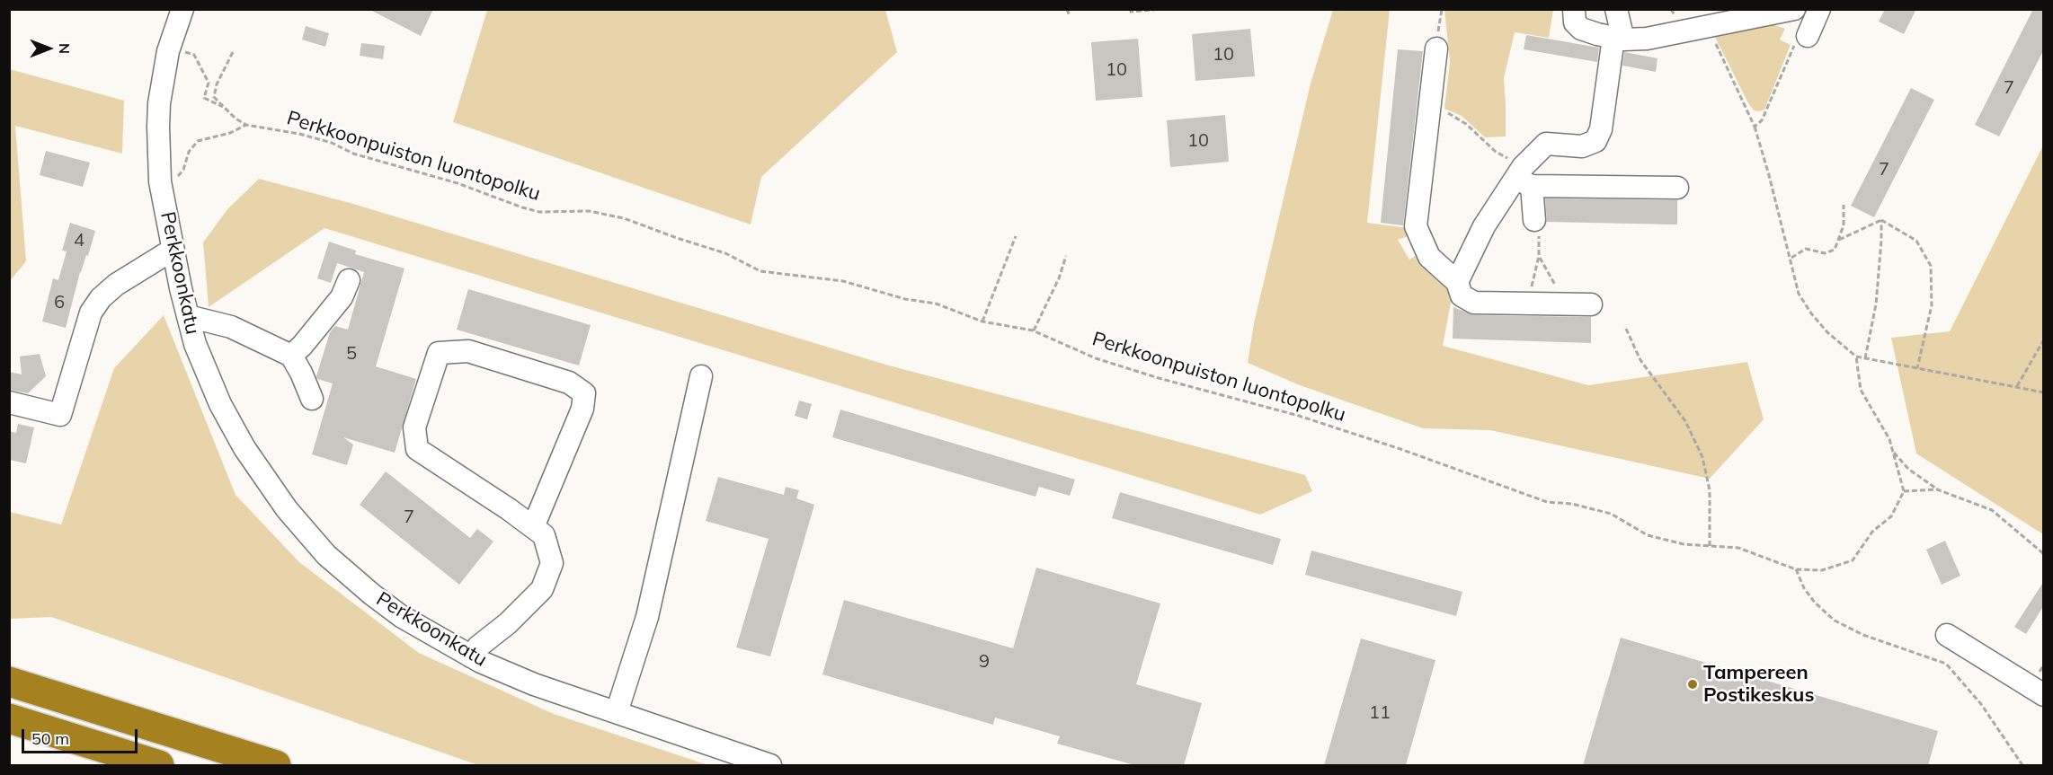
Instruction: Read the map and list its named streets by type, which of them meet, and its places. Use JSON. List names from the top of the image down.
{
  "streets": {
    "street": ["Perkkoonkatu"],
    "path": ["Perkkoonpuiston luontopolku"]
  },
  "places": ["Tampereen Postikeskus"],
  "house_numbers": [
    "10",
    "10",
    "7",
    "10",
    "7",
    "4",
    "6",
    "5",
    "7",
    "9",
    "11"
  ],
  "scale_bar": "50 m",
  "north": "right"
}
